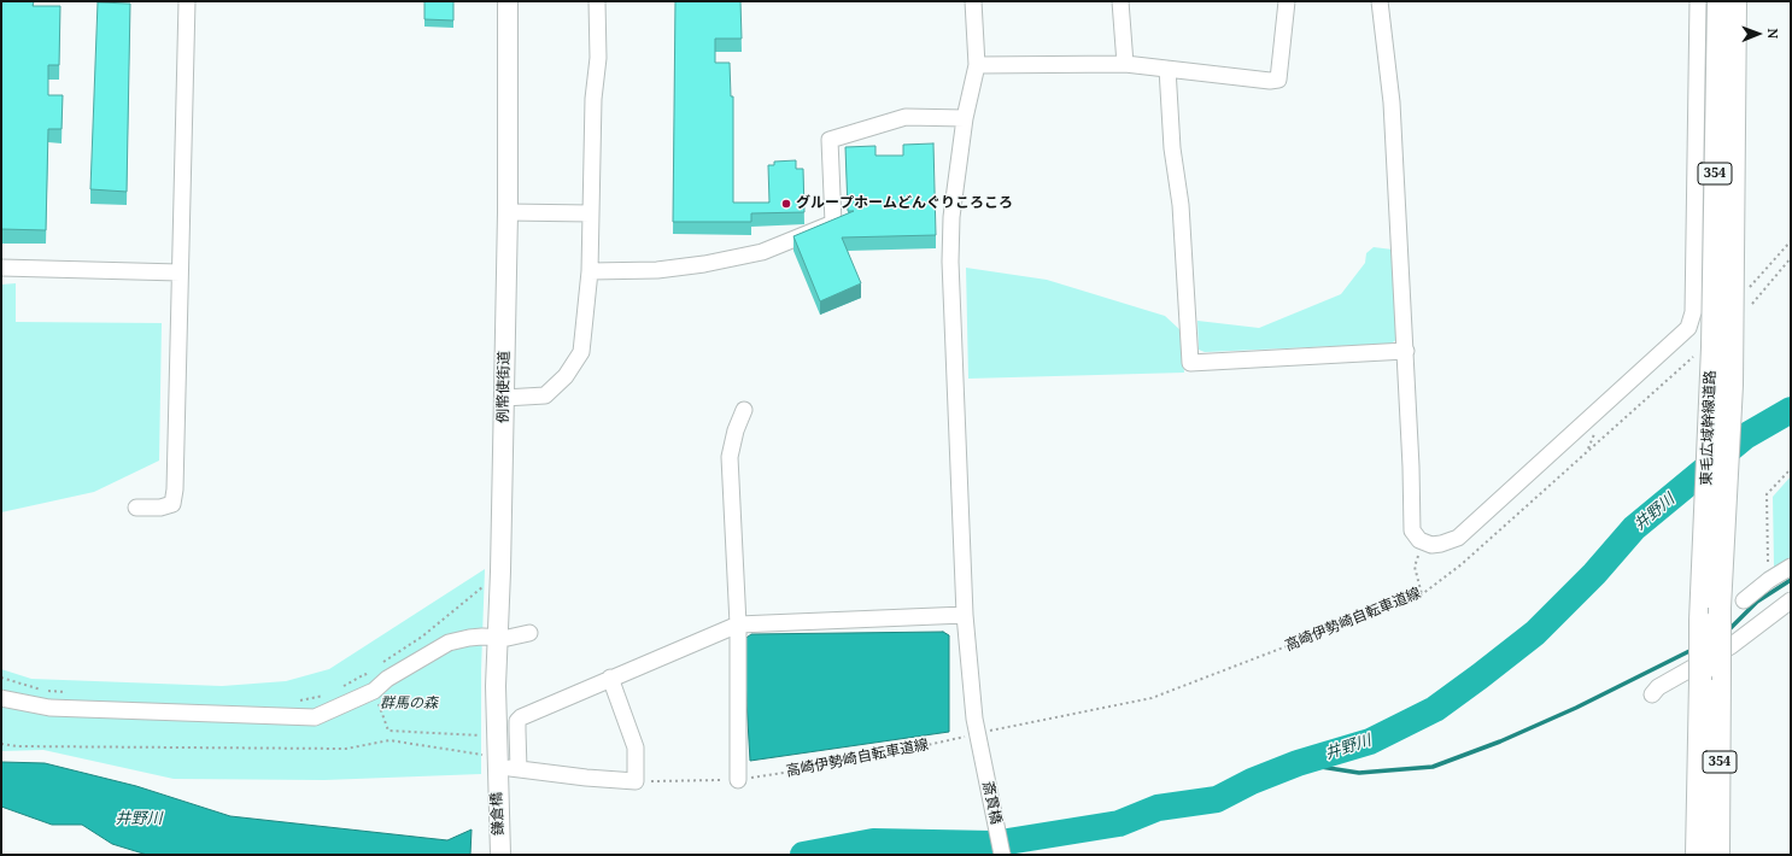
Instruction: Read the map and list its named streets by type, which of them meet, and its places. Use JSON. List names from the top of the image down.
{
  "streets": {
    "highway": ["354", "東毛広域幹線道路"],
    "main road": ["例幣使街道", "鎌倉橋"],
    "street": ["斎貫橋"],
    "path": ["高崎伊勢崎自転車道線"]
  },
  "crossings": [
    ["例幣使街道", "鎌倉橋"],
    ["東毛広域幹線道路", "高崎伊勢崎自転車道線"]
  ],
  "water": ["井野川"],
  "parks": ["群馬の森"],
  "places": ["グループホームどんぐりころころ"],
  "north": "right"
}
